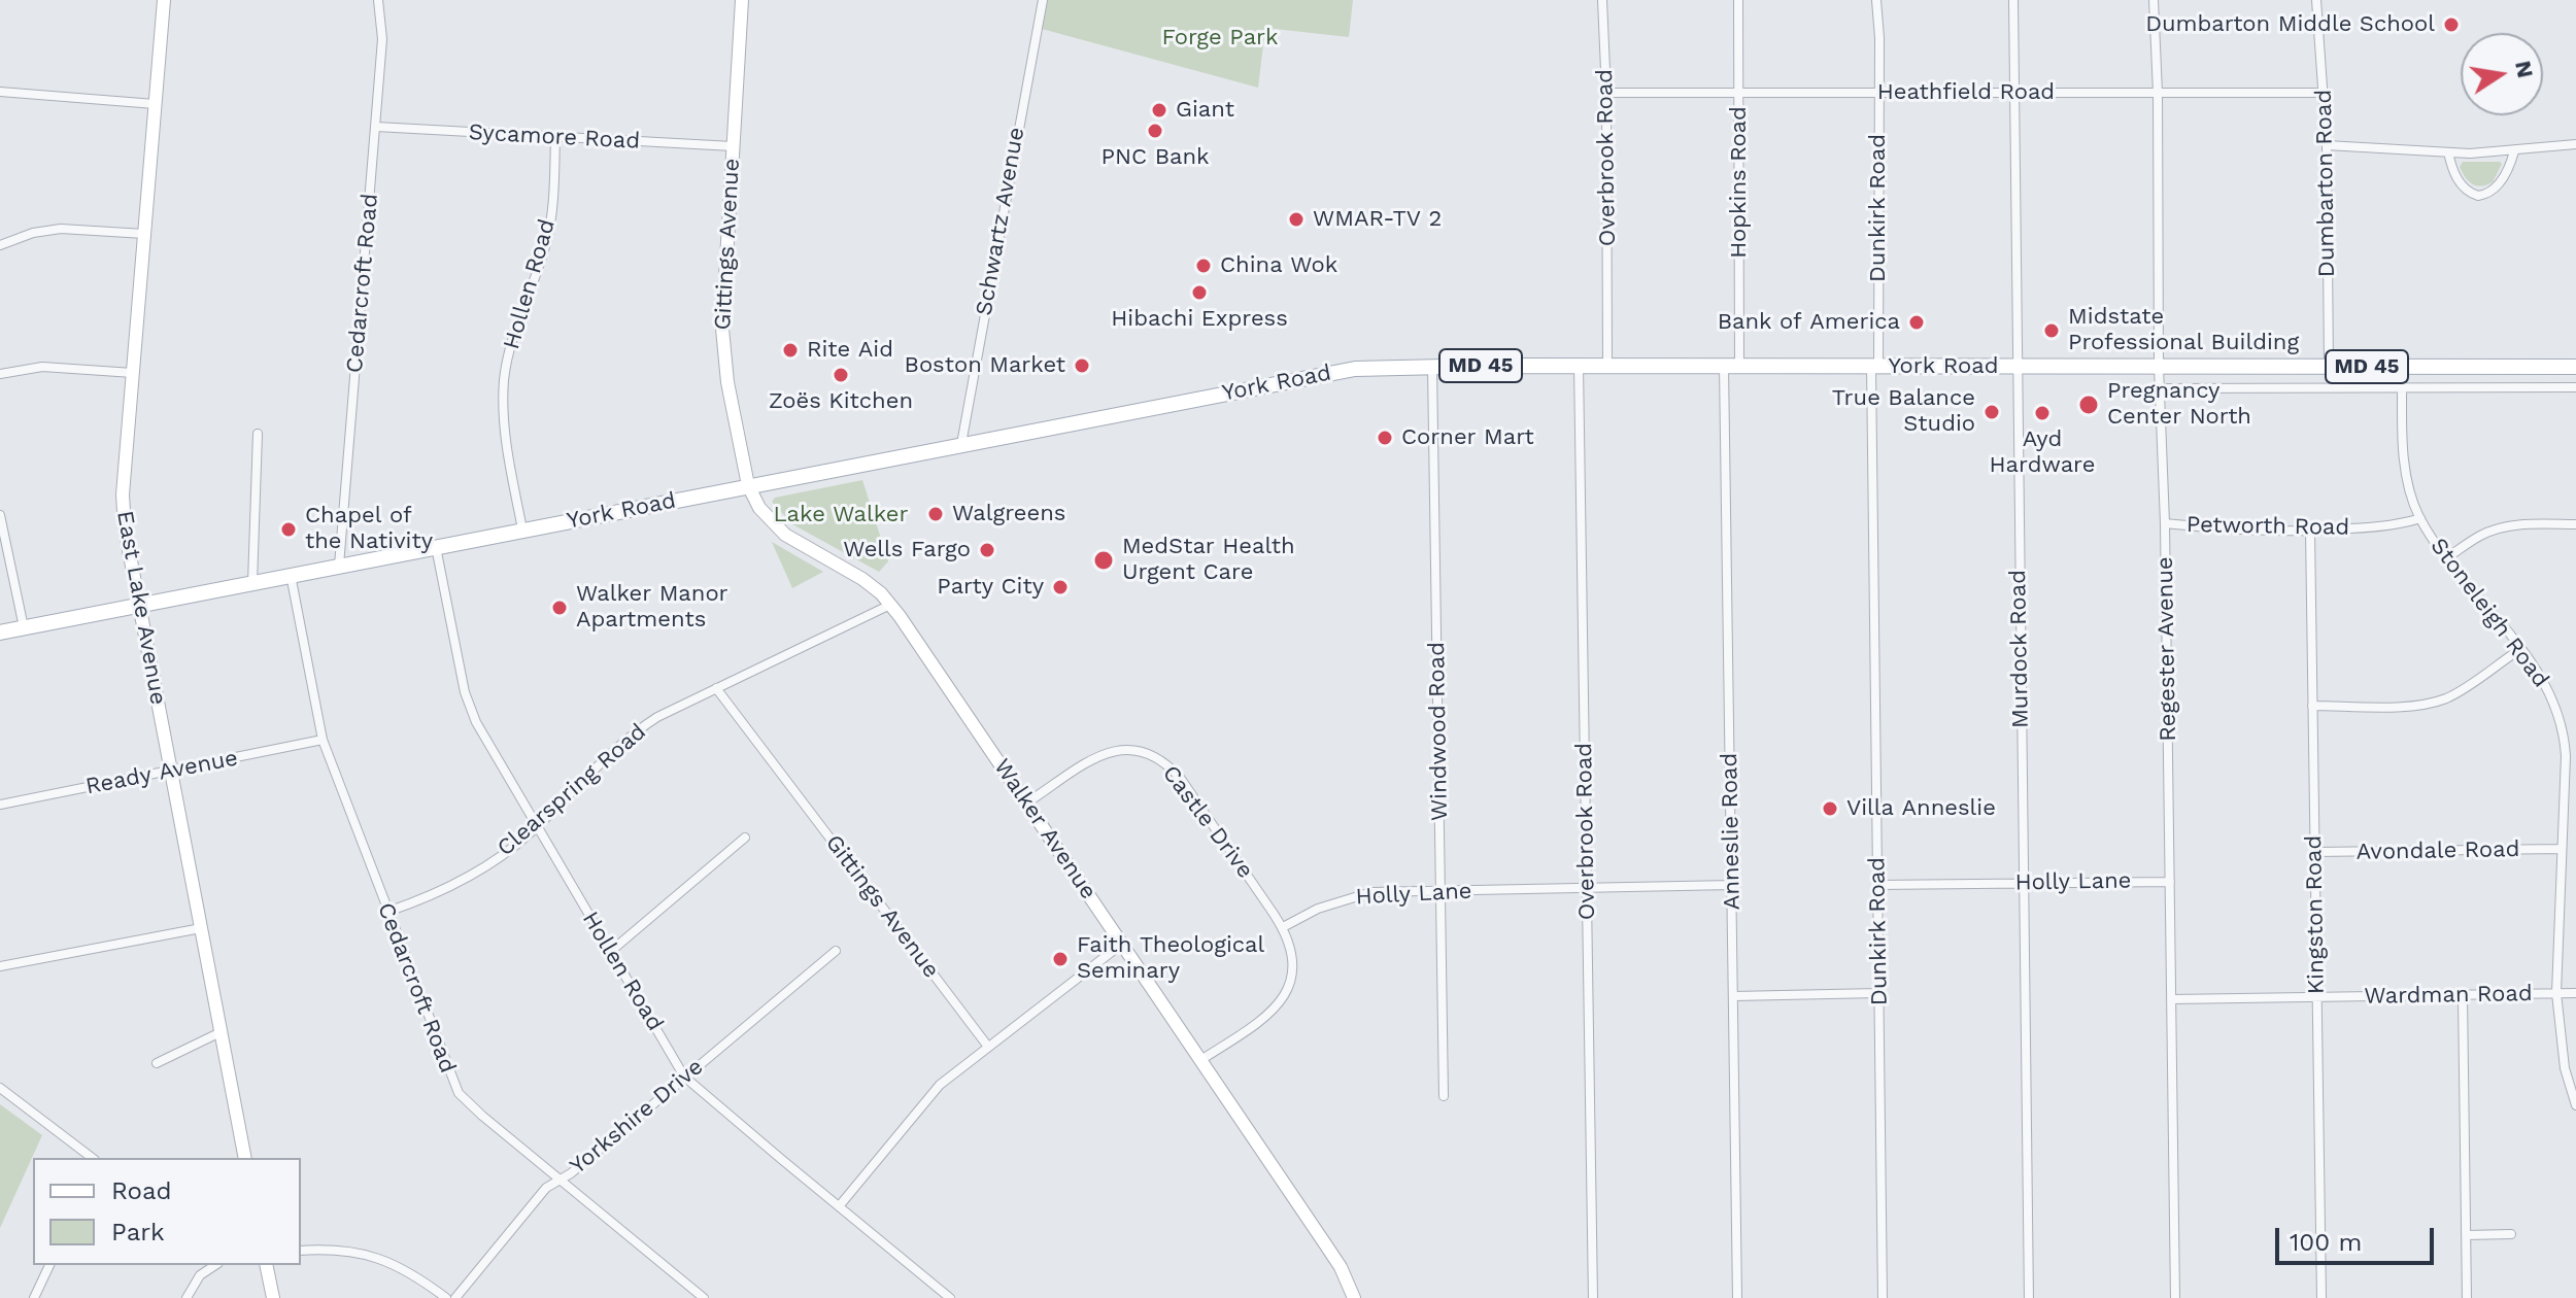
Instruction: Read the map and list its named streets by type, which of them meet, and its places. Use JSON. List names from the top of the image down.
{
  "streets": {
    "main road": ["MD 45", "York Road"],
    "street": [
      "Heathfield Road",
      "Sycamore Road",
      "Overbrook Road",
      "Hopkins Road",
      "Dumbarton Road",
      "Dunkirk Road",
      "Schwartz Avenue",
      "Gittings Avenue",
      "Cedarcroft Road",
      "Hollen Road",
      "Petworth Road",
      "East Lake Avenue",
      "Stoneleigh Road",
      "Murdock Road",
      "Regester Avenue",
      "Windwood Road",
      "Ready Avenue",
      "Clearspring Road",
      "Castle Drive",
      "Walker Avenue",
      "Anneslie Road",
      "Avondale Road",
      "Holly Lane",
      "Kingston Road",
      "Wardman Road",
      "Yorkshire Drive"
    ]
  },
  "crossings": [
    ["Heathfield Road", "Overbrook Road"],
    ["Heathfield Road", "Hopkins Road"],
    ["Heathfield Road", "Dumbarton Road"],
    ["Heathfield Road", "Dunkirk Road"],
    ["Heathfield Road", "Murdock Road"],
    ["Heathfield Road", "Regester Avenue"],
    ["Sycamore Road", "Gittings Avenue"],
    ["Sycamore Road", "Cedarcroft Road"],
    ["Sycamore Road", "Hollen Road"],
    ["Overbrook Road", "York Road"],
    ["Overbrook Road", "Holly Lane"],
    ["Hopkins Road", "York Road"],
    ["Hopkins Road", "Anneslie Road"],
    ["Dumbarton Road", "York Road"],
    ["Dunkirk Road", "York Road"],
    ["Dunkirk Road", "Holly Lane"],
    ["Schwartz Avenue", "York Road"],
    ["Gittings Avenue", "York Road"],
    ["Gittings Avenue", "Clearspring Road"],
    ["Gittings Avenue", "Walker Avenue"],
    ["Cedarcroft Road", "York Road"],
    ["Cedarcroft Road", "Ready Avenue"],
    ["Cedarcroft Road", "Clearspring Road"],
    ["Cedarcroft Road", "Yorkshire Drive"],
    ["Hollen Road", "York Road"],
    ["Hollen Road", "Clearspring Road"],
    ["Hollen Road", "Yorkshire Drive"],
    ["York Road", "East Lake Avenue"],
    ["York Road", "Stoneleigh Road"],
    ["York Road", "Murdock Road"],
    ["York Road", "Regester Avenue"],
    ["York Road", "Windwood Road"],
    ["York Road", "Walker Avenue"],
    ["York Road", "Anneslie Road"],
    ["Petworth Road", "Stoneleigh Road"],
    ["Petworth Road", "Regester Avenue"],
    ["Petworth Road", "Kingston Road"],
    ["East Lake Avenue", "Ready Avenue"],
    ["Stoneleigh Road", "Avondale Road"],
    ["Stoneleigh Road", "Wardman Road"],
    ["Murdock Road", "Holly Lane"],
    ["Regester Avenue", "Holly Lane"],
    ["Regester Avenue", "Wardman Road"],
    ["Windwood Road", "Holly Lane"],
    ["Clearspring Road", "Walker Avenue"],
    ["Castle Drive", "Walker Avenue"],
    ["Castle Drive", "Holly Lane"],
    ["Anneslie Road", "Holly Lane"],
    ["Avondale Road", "Kingston Road"],
    ["Kingston Road", "Wardman Road"]
  ],
  "parks": ["Forge Park", "Lake Walker"],
  "places": [
    "Dumbarton Middle School",
    "Giant",
    "PNC Bank",
    "WMAR-TV 2",
    "China Wok",
    "Hibachi Express",
    "Bank of America",
    "Midstate Professional Building",
    "Rite Aid",
    "Boston Market",
    "Zoës Kitchen",
    "Pregnancy Center North",
    "True Balance Studio",
    "Ayd Hardware",
    "Corner Mart",
    "Walgreens",
    "Chapel of the Nativity",
    "Wells Fargo",
    "MedStar Health Urgent Care",
    "Party City",
    "Walker Manor Apartments",
    "Villa Anneslie",
    "Faith Theological Seminary"
  ],
  "legend": ["Road", "Park"],
  "scale_bar": "100 m",
  "north": "right"
}
